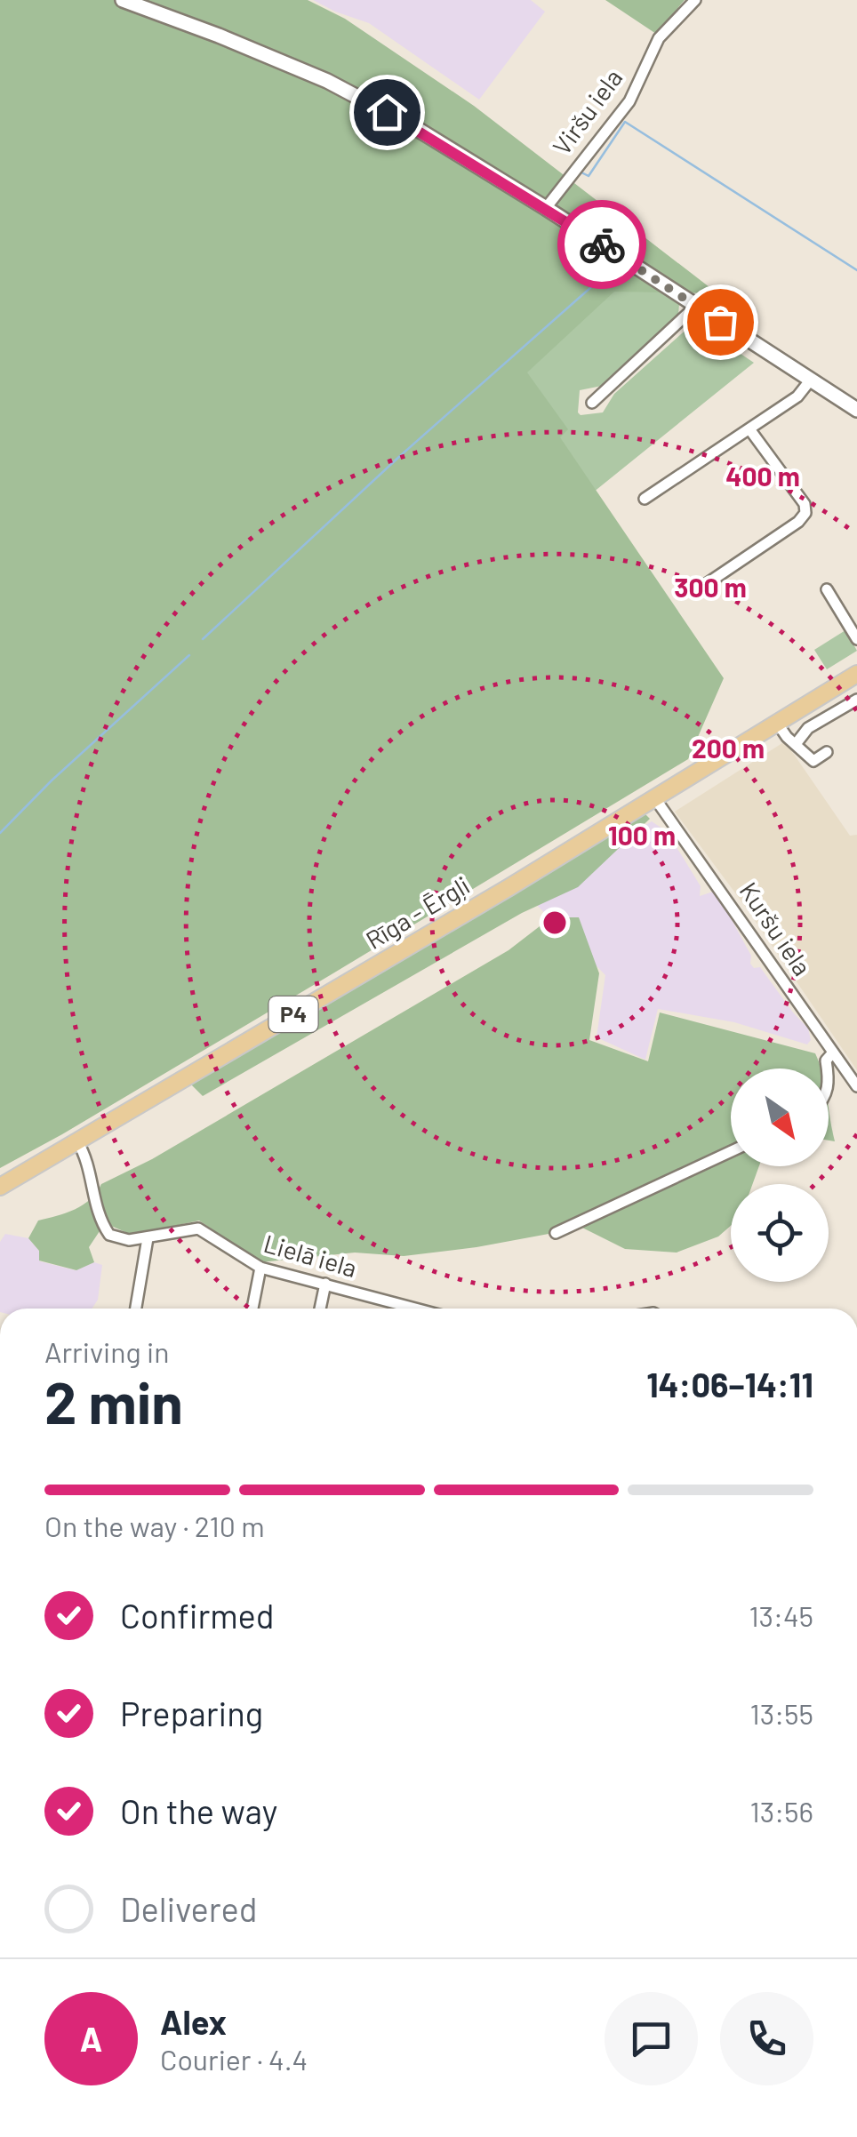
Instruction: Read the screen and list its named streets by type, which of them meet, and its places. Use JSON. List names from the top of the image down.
{
  "streets": {
    "main road": ["Rīga - Ērgļi", "P4"],
    "street": ["Viršu iela", "Kuršu iela", "Lielā iela"]
  },
  "crossings": [
    ["Rīga - Ērgļi", "Kuršu iela"],
    ["Rīga - Ērgļi", "Lielā iela"]
  ],
  "north": "bottom right",
  "page": {
    "heading": ["2 min", "Arriving in", "14:06–14:11"],
    "panel": ["Alex", "Courier · 4.4"],
    "bar": "On the way · 210 m",
    "list": [
      ["Confirmed", "13:45"],
      ["Preparing", "13:55"],
      ["On the way", "13:56"],
      "Delivered"
    ],
    "round": "A"
  },
  "rings": [
    "400 m",
    "300 m",
    "200 m",
    "100 m"
  ]
}
